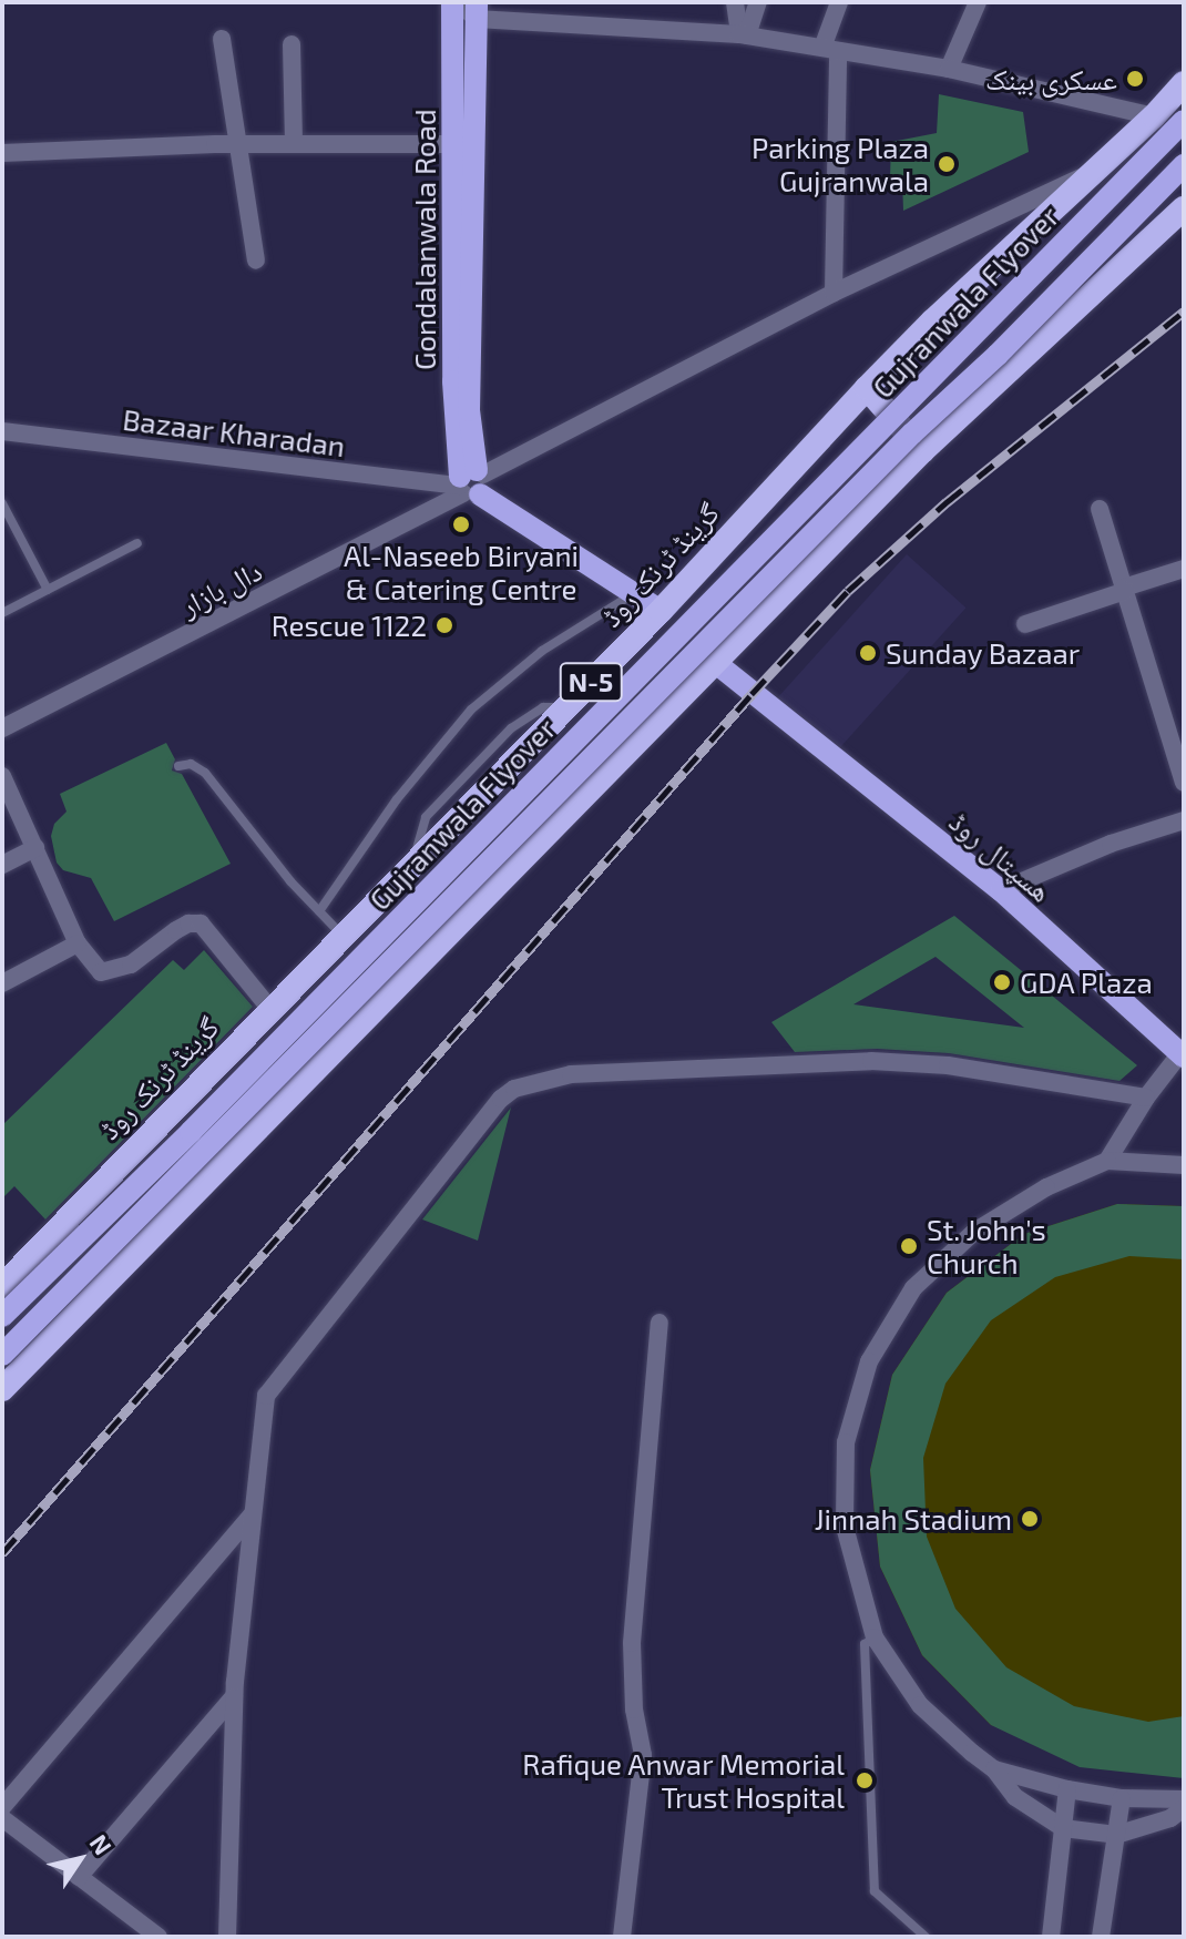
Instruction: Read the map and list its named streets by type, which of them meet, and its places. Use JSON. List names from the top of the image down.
{
  "streets": {
    "highway": ["گرینڈ ٹرنک روڈ", "N-5"],
    "main road": ["Gondalanwala Road", "Gujranwala Flyover", "ھسپتال روڈ"],
    "street": ["Bazaar Kharadan", "دال بازار"]
  },
  "crossings": [
    ["Gondalanwala Road", "Bazaar Kharadan"],
    ["Gondalanwala Road", "دال بازار"],
    ["Bazaar Kharadan", "دال بازار"],
    ["گرینڈ ٹرنک روڈ", "دال بازار"],
    ["N-5", "ھسپتال روڈ"]
  ],
  "places": [
    "عسکری بینک",
    "Parking Plaza Gujranwala",
    "Al-Naseeb Biryani & Catering Centre",
    "Rescue 1122",
    "Sunday Bazaar",
    "GDA Plaza",
    "St. John's Church",
    "Jinnah Stadium",
    "Rafique Anwar Memorial Trust Hospital"
  ],
  "north": "top right"
}
